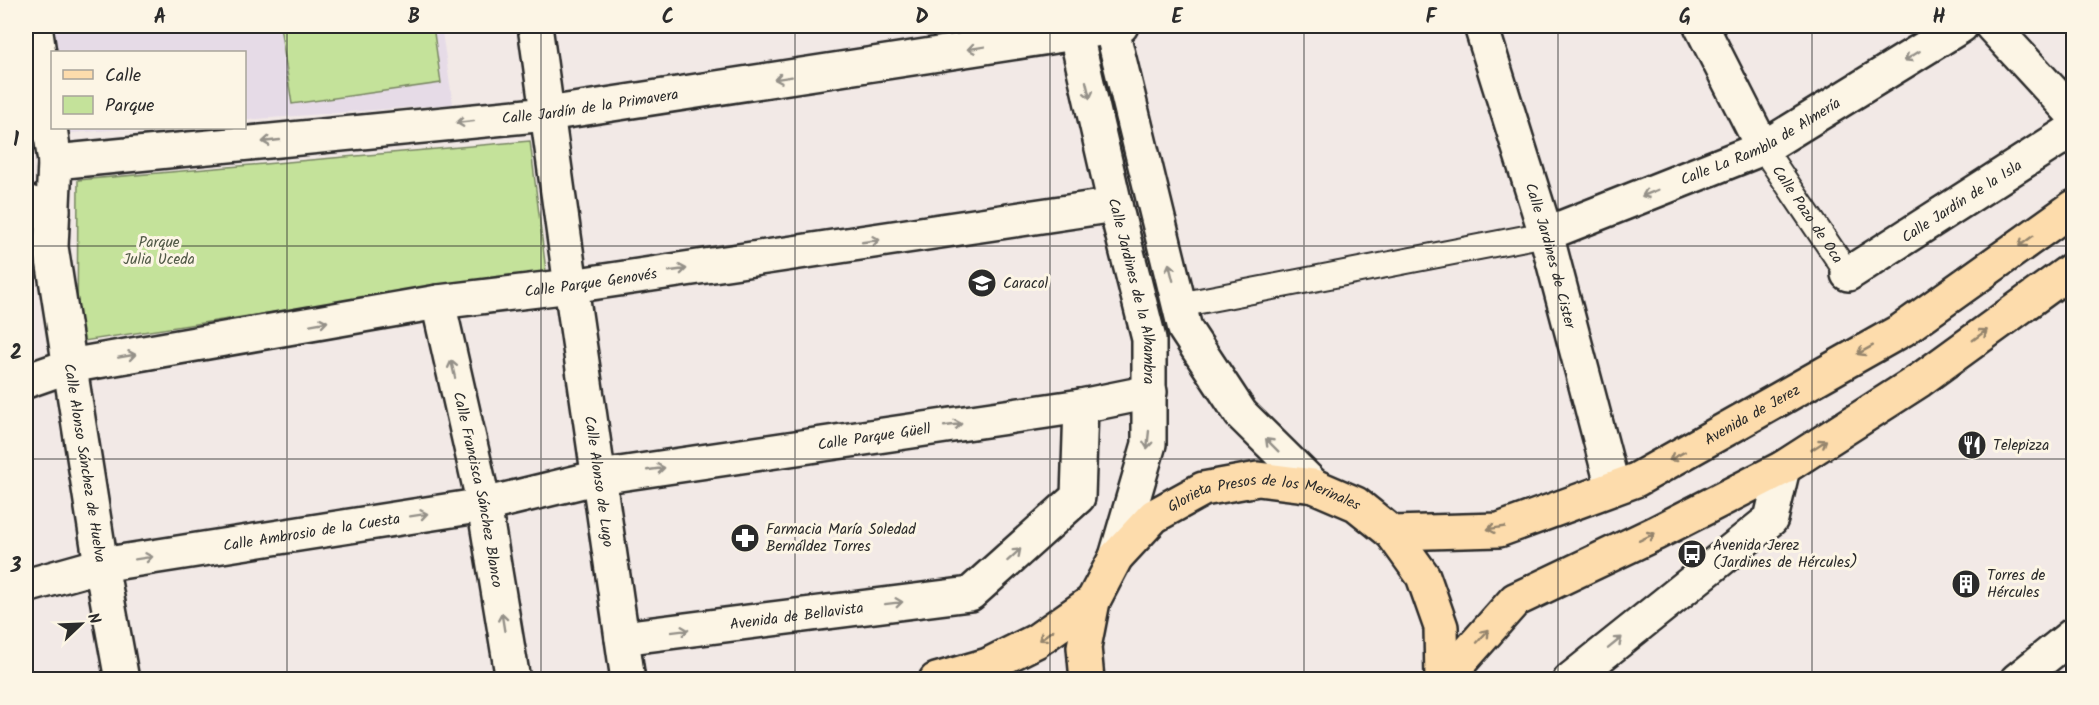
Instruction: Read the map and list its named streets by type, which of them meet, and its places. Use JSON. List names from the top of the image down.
{
  "streets": {
    "main road": ["Avenida de Jerez", "Glorieta Presos de los Merinales"],
    "street": [
      "Calle Jardín de la Primavera",
      "Calle La Rambla de Almería",
      "Calle Jardín de la Isla",
      "Calle Pazo de Oca",
      "Calle Jardines de Cister",
      "Calle Parque Genovés",
      "Calle Jardines de la Alhambra",
      "Calle Parque Güell",
      "Calle Alonso Sánchez de Huelva",
      "Calle Alonso de Lugo",
      "Calle Francisca Sánchez Blanco",
      "Calle Ambrosio de la Cuesta",
      "Avenida de Bellavista"
    ]
  },
  "crossings": [
    ["Calle Jardín de la Primavera", "Calle Jardines de la Alhambra"],
    ["Calle Jardín de la Primavera", "Calle Alonso Sánchez de Huelva"],
    ["Calle Jardín de la Primavera", "Calle Alonso de Lugo"],
    ["Calle La Rambla de Almería", "Calle Pazo de Oca"],
    ["Calle La Rambla de Almería", "Calle Jardines de Cister"],
    ["Calle Jardín de la Isla", "Calle Pazo de Oca"],
    ["Calle Jardines de Cister", "Avenida de Jerez"],
    ["Calle Parque Genovés", "Calle Jardines de la Alhambra"],
    ["Calle Parque Genovés", "Calle Alonso Sánchez de Huelva"],
    ["Calle Parque Genovés", "Calle Alonso de Lugo"],
    ["Calle Parque Genovés", "Calle Francisca Sánchez Blanco"],
    ["Calle Jardines de la Alhambra", "Calle Parque Güell"],
    ["Calle Jardines de la Alhambra", "Glorieta Presos de los Merinales"],
    ["Avenida de Jerez", "Glorieta Presos de los Merinales"],
    ["Calle Parque Güell", "Calle Alonso de Lugo"],
    ["Calle Parque Güell", "Calle Ambrosio de la Cuesta"],
    ["Calle Parque Güell", "Avenida de Bellavista"],
    ["Calle Alonso Sánchez de Huelva", "Calle Ambrosio de la Cuesta"],
    ["Calle Alonso de Lugo", "Calle Ambrosio de la Cuesta"],
    ["Calle Alonso de Lugo", "Avenida de Bellavista"],
    ["Calle Francisca Sánchez Blanco", "Calle Ambrosio de la Cuesta"]
  ],
  "one_way": [
    "Calle Jardín de la Primavera",
    "Calle La Rambla de Almería",
    "Calle Parque Genovés",
    "Calle Parque Güell",
    "Calle Francisca Sánchez Blanco",
    "Calle Ambrosio de la Cuesta",
    "Avenida de Bellavista"
  ],
  "parks": ["Parque Julia Uceda"],
  "places": {
    "school or university": ["Caracol"],
    "restaurant": ["Telepizza"],
    "pharmacy": ["Farmacia María Soledad Bernáldez Torres"],
    "bus stop": ["Avenida Jerez (Jardines de Hércules)"],
    "building": ["Torres de Hércules"]
  },
  "legend": ["Calle", "Parque"],
  "north": "top right",
  "grid": {
    "columns": [
      "A",
      "B",
      "C",
      "D",
      "E",
      "F",
      "G",
      "H"
    ],
    "rows": ["1", "2", "3"]
  }
}
